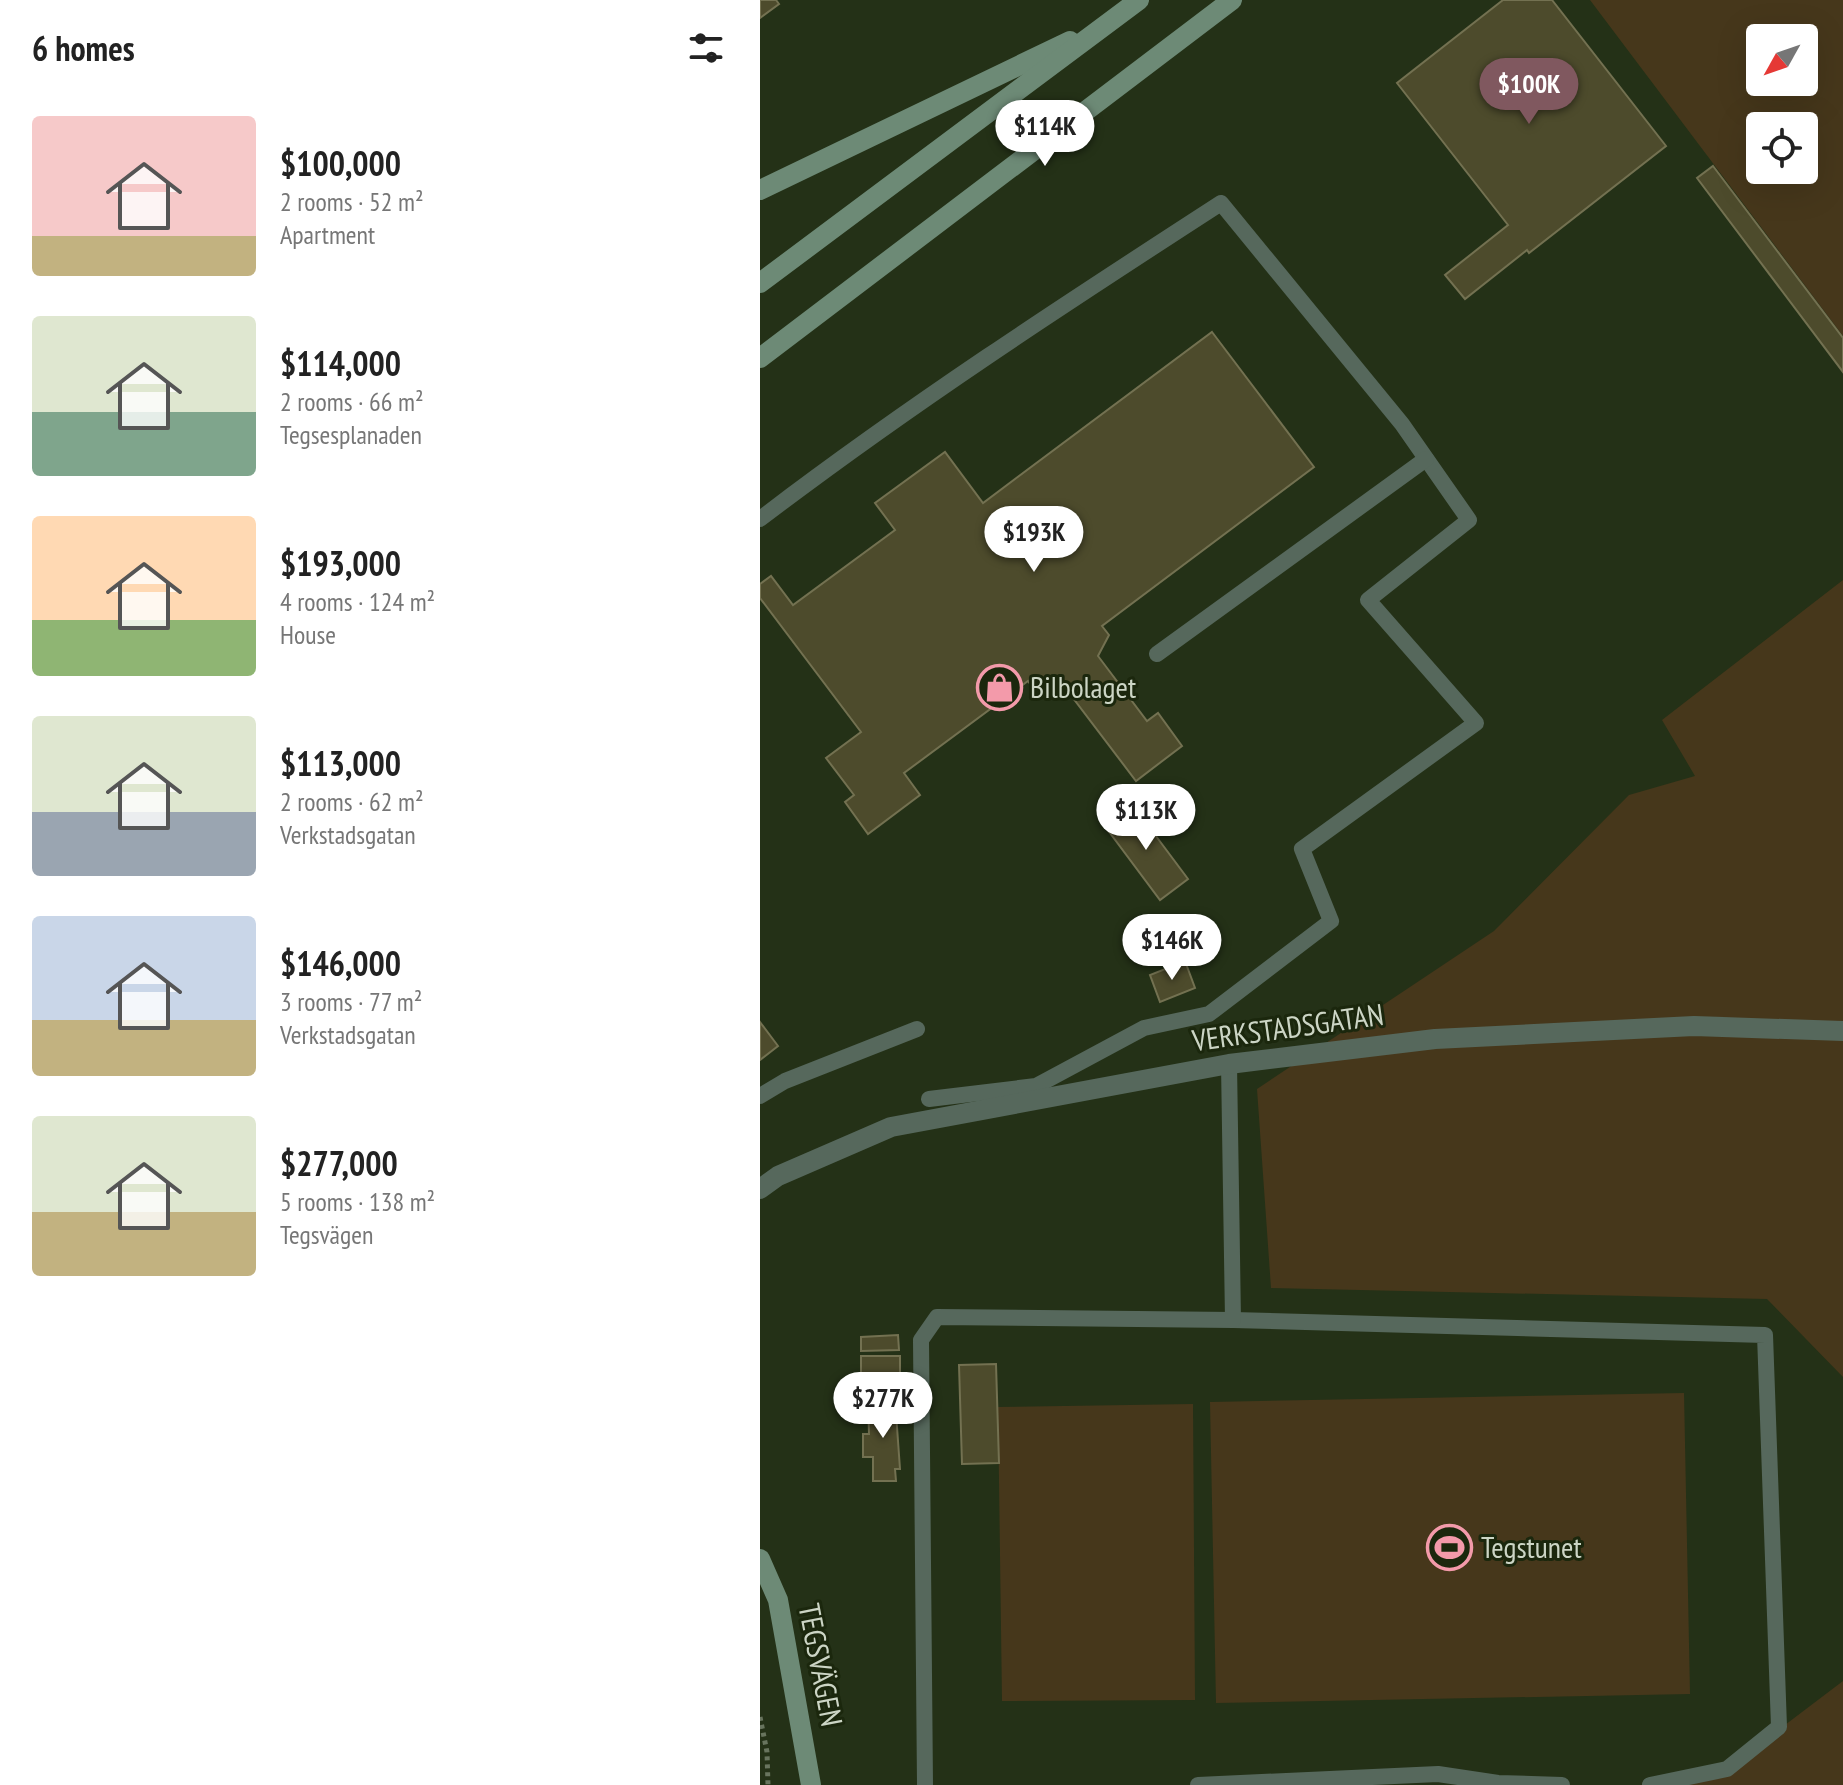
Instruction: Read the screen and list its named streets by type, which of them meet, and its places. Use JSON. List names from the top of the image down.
{
  "streets": {
    "main road": ["TEGSVÄGEN"],
    "street": ["VERKSTADSGATAN"]
  },
  "places": {
    "shop": ["Bilbolaget"],
    "sports": ["Tegstunet"]
  },
  "north": "bottom left",
  "page": {
    "heading": "6 homes",
    "price": [
      "$100K",
      "$114K",
      "$193K",
      "$113K",
      "$146K",
      "$277K"
    ],
    "list": [
      {
        "name": "$100,000",
        "note": "2 rooms · 52 m² · Apartment"
      },
      {
        "name": "$114,000",
        "note": "2 rooms · 66 m² · Tegsesplanaden"
      },
      {
        "name": "$193,000",
        "note": "4 rooms · 124 m² · House"
      },
      {
        "name": "$113,000",
        "note": "2 rooms · 62 m² · Verkstadsgatan"
      },
      {
        "name": "$146,000",
        "note": "3 rooms · 77 m² · Verkstadsgatan"
      },
      {
        "name": "$277,000",
        "note": "5 rooms · 138 m² · Tegsvägen"
      }
    ]
  }
}
